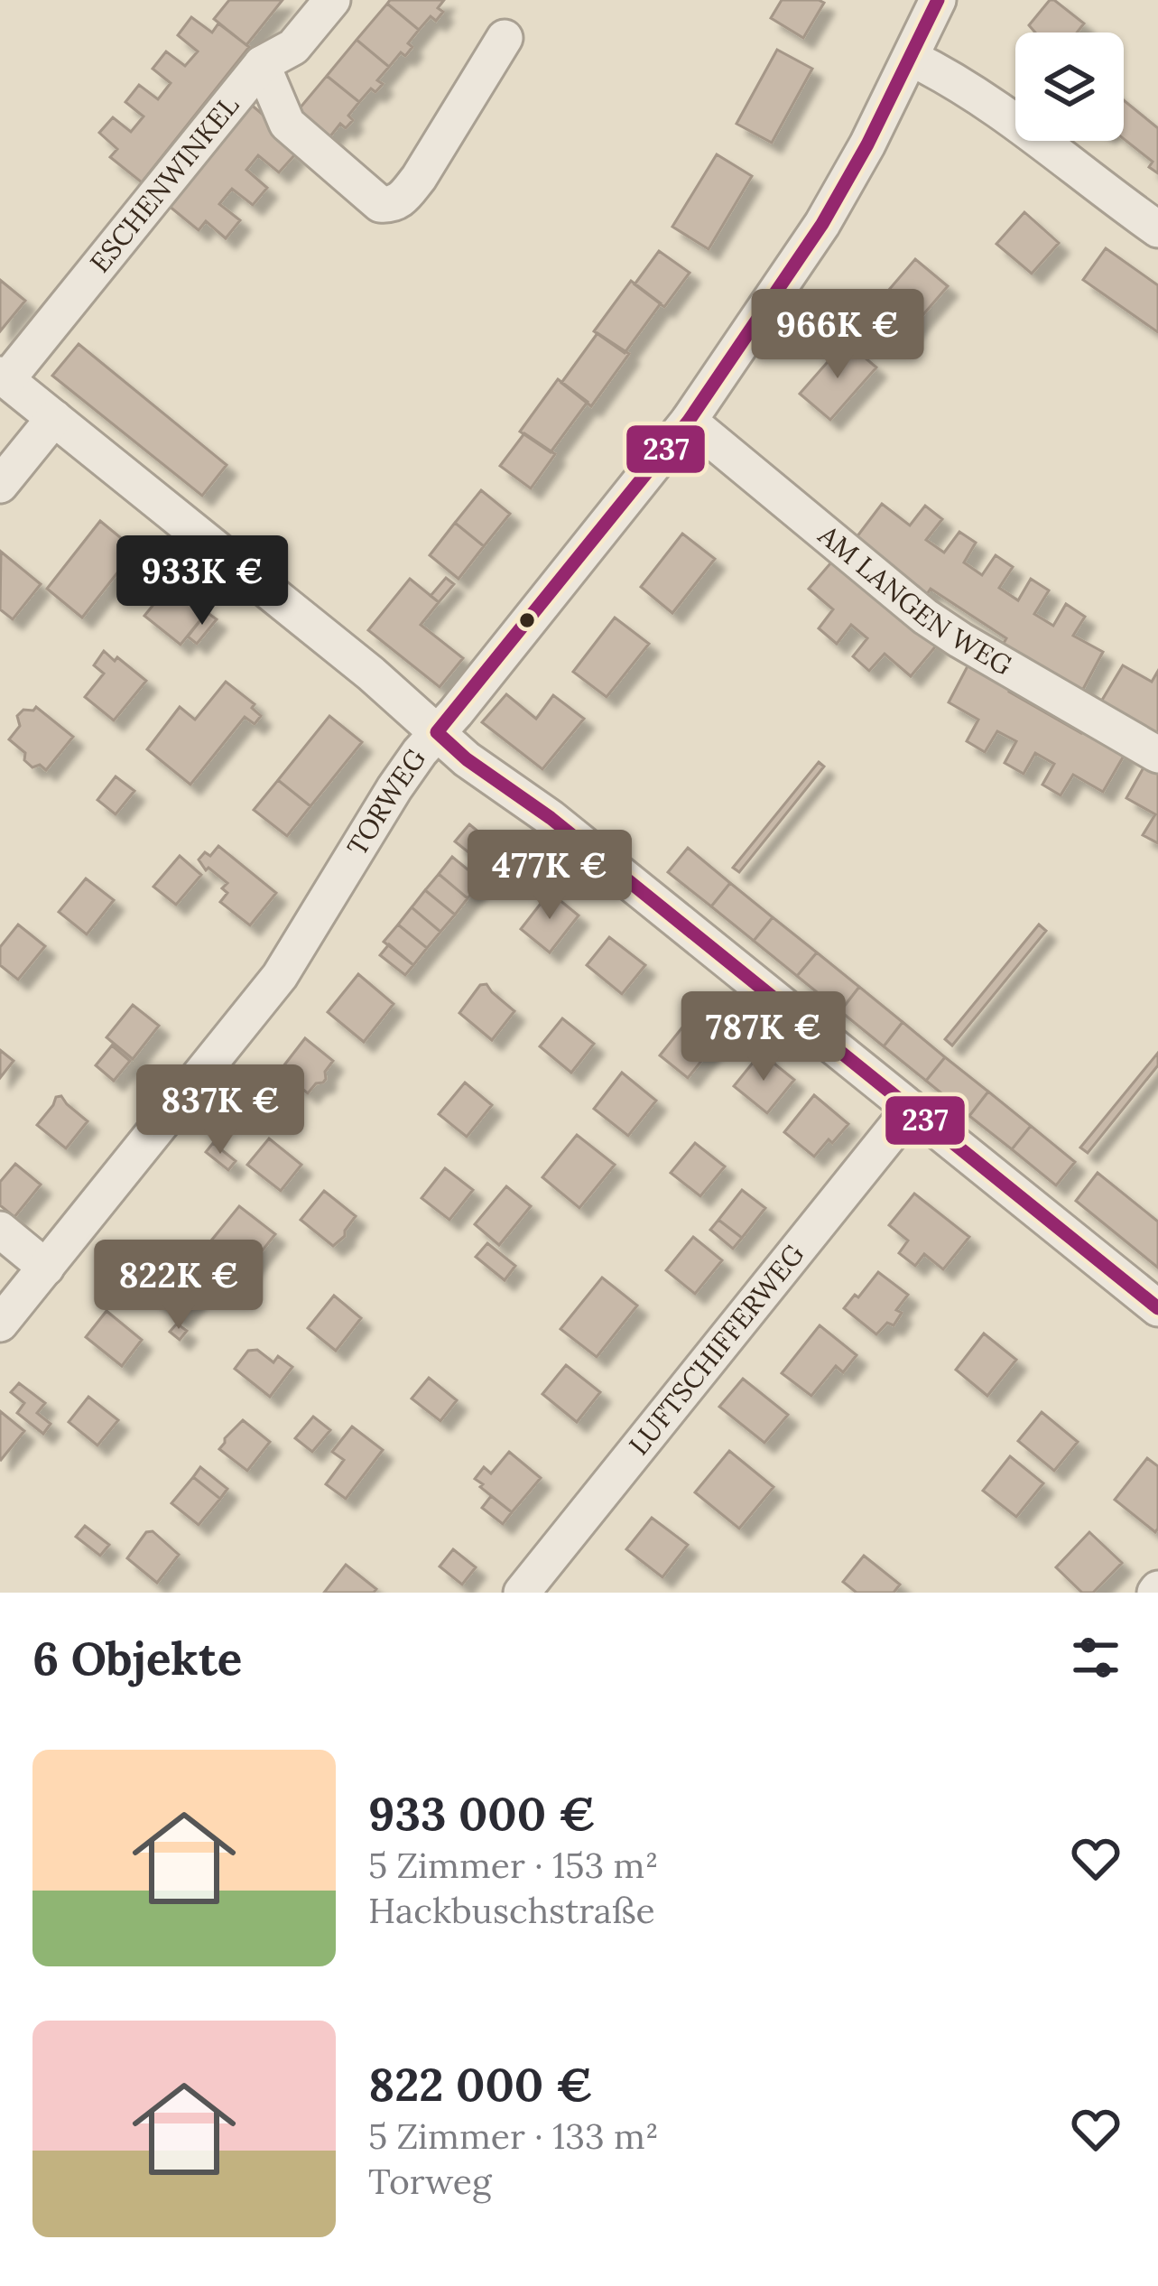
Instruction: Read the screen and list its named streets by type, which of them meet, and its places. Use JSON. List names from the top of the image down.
{
  "streets": {
    "street": [
      "ESCHENWINKEL",
      "AM LANGEN WEG",
      "TORWEG",
      "LUFTSCHIFFERWEG"
    ]
  },
  "crossings": [
    ["AM LANGEN WEG", "TORWEG"]
  ],
  "lines": ["transit line 237"],
  "page": {
    "price": [
      "966K €",
      "933K €",
      "477K €",
      "787K €",
      "837K €",
      "822K €"
    ],
    "heading": "6 Objekte",
    "list": [
      {
        "name": "933 000 €",
        "note": "5 Zimmer · 153 m² · Hackbuschstraße"
      },
      {
        "name": "822 000 €",
        "note": "5 Zimmer · 133 m² · Torweg"
      }
    ]
  }
}
